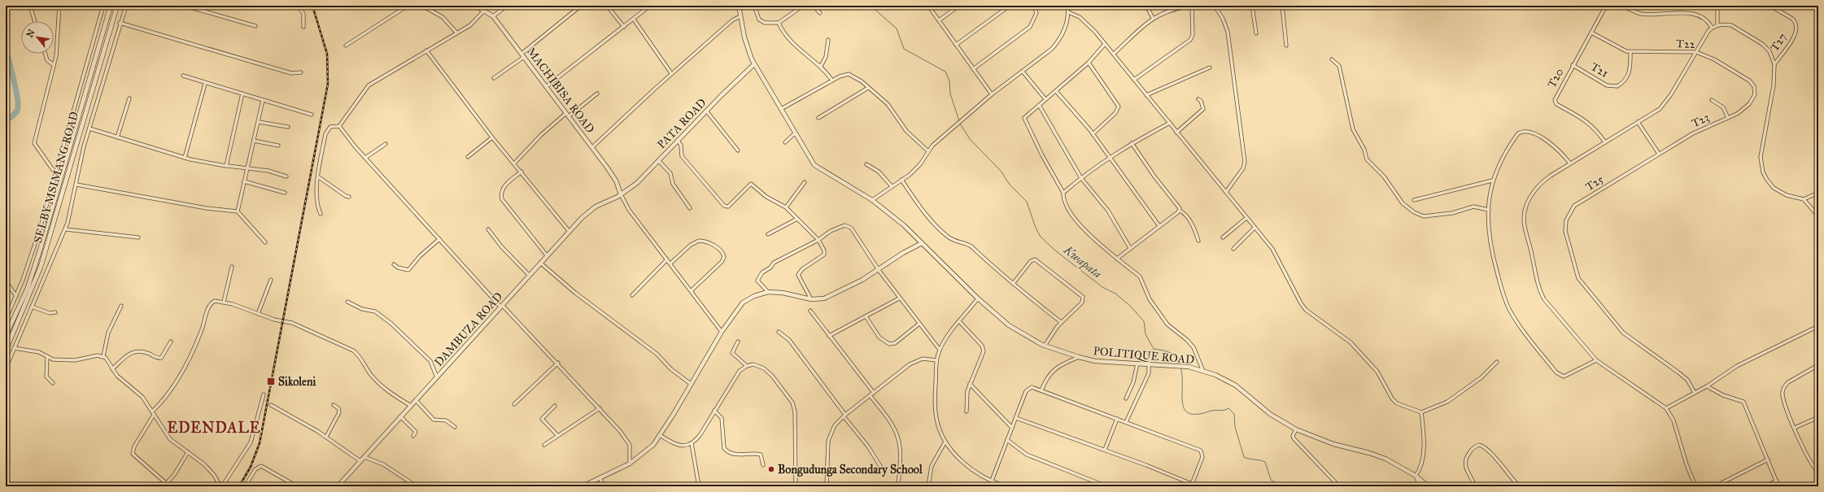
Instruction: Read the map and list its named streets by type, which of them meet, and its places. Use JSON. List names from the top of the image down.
{
  "streets": {
    "main road": ["SELBY MSIMANG ROAD"],
    "street": [
      "T27",
      "T22",
      "T21",
      "T20",
      "MACHIBISA ROAD",
      "T23",
      "PATA ROAD",
      "T25",
      "DAMBUZA ROAD",
      "POLITIQUE ROAD"
    ]
  },
  "crossings": [
    ["T22", "T21"],
    ["T22", "T20"],
    ["T22", "T23"],
    ["T21", "T20"],
    ["MACHIBISA ROAD", "PATA ROAD"],
    ["MACHIBISA ROAD", "DAMBUZA ROAD"],
    ["T23", "T25"],
    ["PATA ROAD", "DAMBUZA ROAD"]
  ],
  "districts": ["EDENDALE"],
  "water": ["Kwapata"],
  "places": {
    "transit": ["Sikoleni"],
    "other": ["Bongudunga Secondary School"]
  },
  "north": "top left"
}
